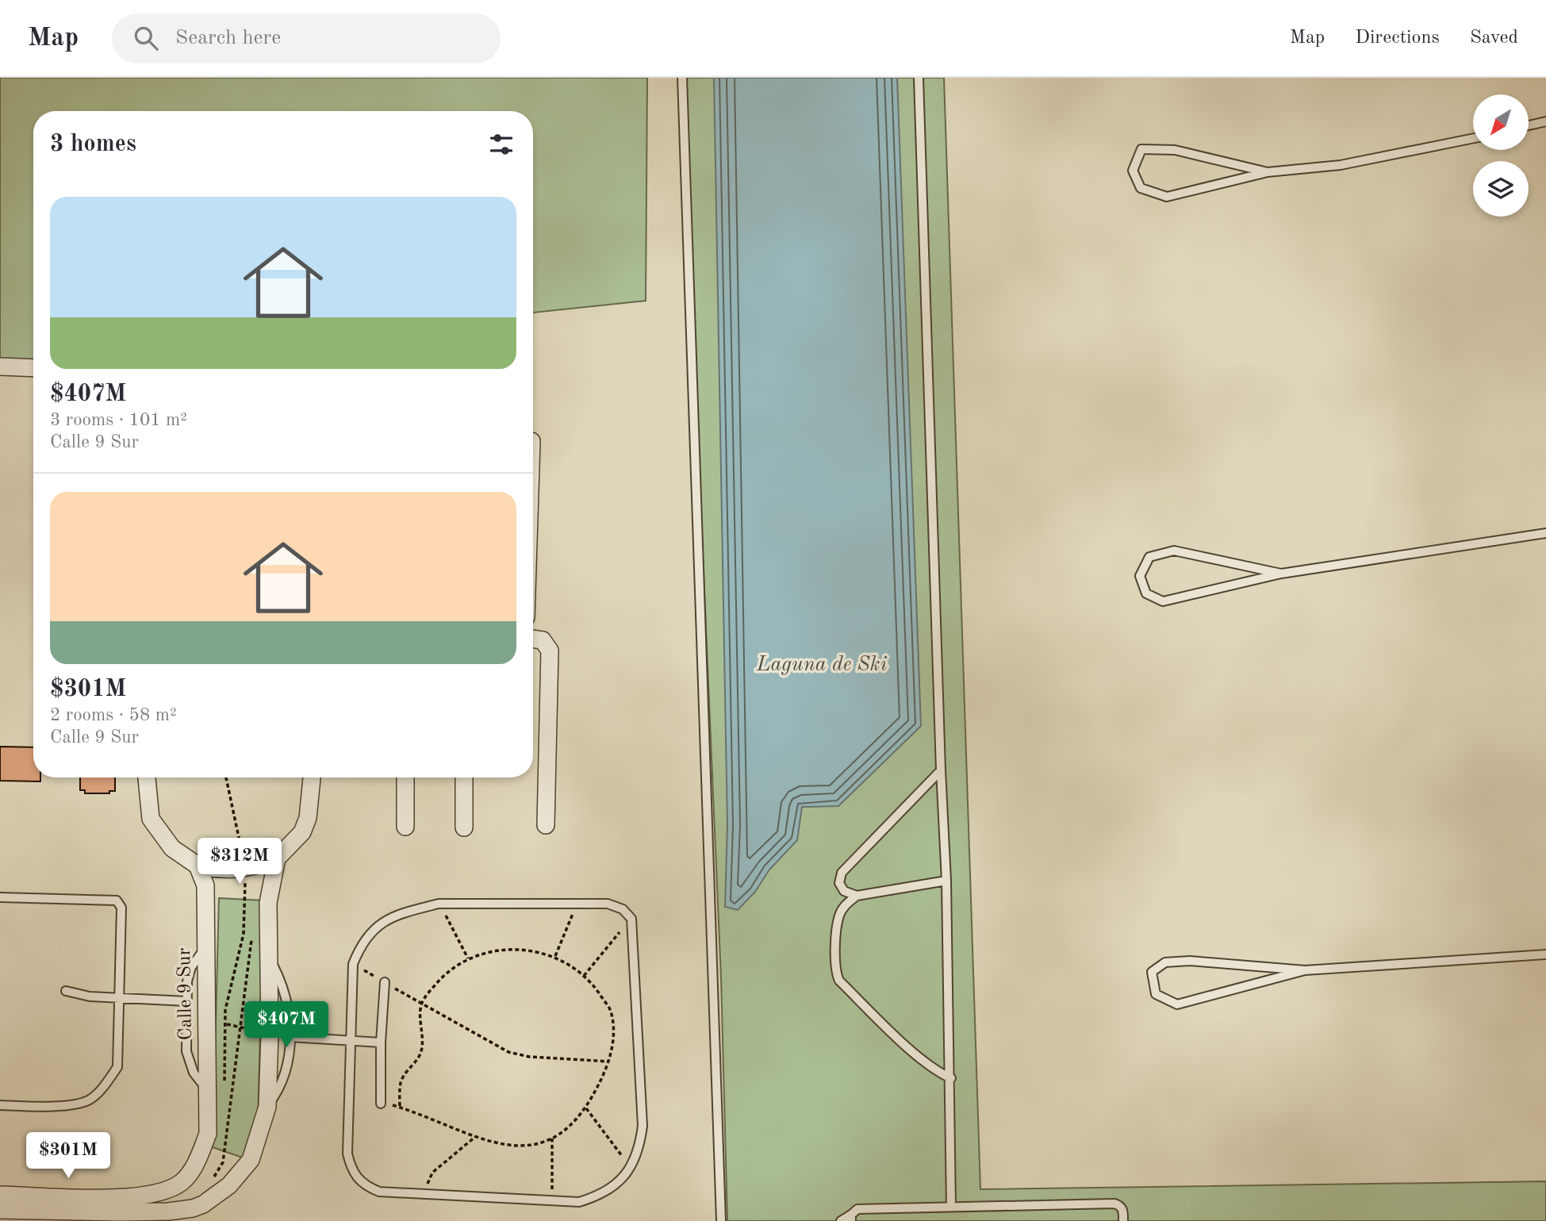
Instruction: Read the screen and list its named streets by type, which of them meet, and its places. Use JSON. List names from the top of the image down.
{
  "streets": {
    "street": ["Calle 9 Sur"]
  },
  "water": ["Laguna de Ski"],
  "north": "bottom left",
  "page": {
    "header": "Map",
    "search": "Search here",
    "nav": ["Map", "Directions", "Saved"],
    "heading": "3 homes",
    "list": [
      {
        "name": "$407M",
        "note": "3 rooms · 101 m² · Calle 9 Sur"
      },
      {
        "name": "$301M",
        "note": "2 rooms · 58 m² · Calle 9 Sur"
      }
    ],
    "price": ["$312M", "$407M", "$301M"]
  }
}
